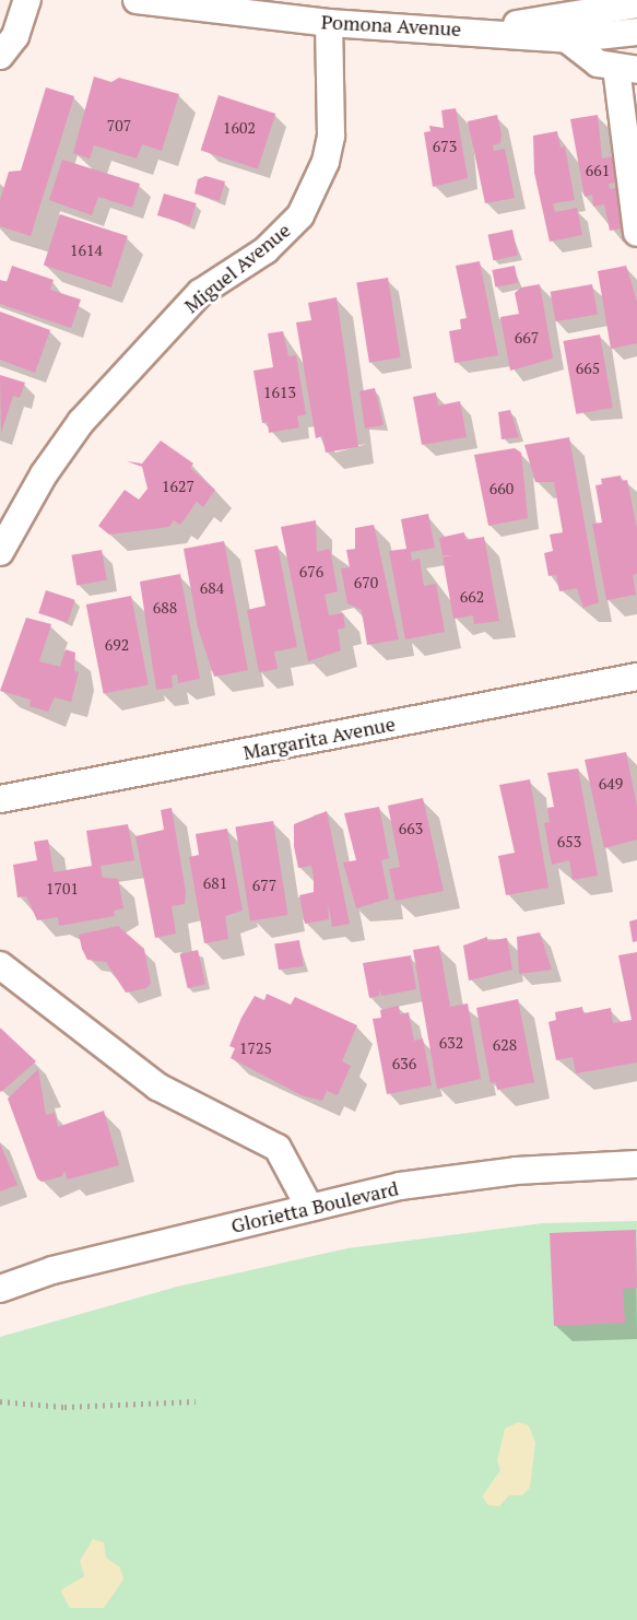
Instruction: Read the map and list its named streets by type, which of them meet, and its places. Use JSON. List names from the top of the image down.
{
  "streets": {
    "street": [
      "Pomona Avenue",
      "Miguel Avenue",
      "Margarita Avenue",
      "Glorietta Boulevard"
    ]
  },
  "crossings": [
    ["Pomona Avenue", "Miguel Avenue"]
  ],
  "house_numbers": [
    "707",
    "1602",
    "673",
    "661",
    "1614",
    "667",
    "665",
    "1613",
    "1627",
    "660",
    "676",
    "670",
    "684",
    "662",
    "688",
    "692",
    "649",
    "663",
    "653",
    "681",
    "677",
    "1701",
    "632",
    "628",
    "1725",
    "636"
  ]
}
